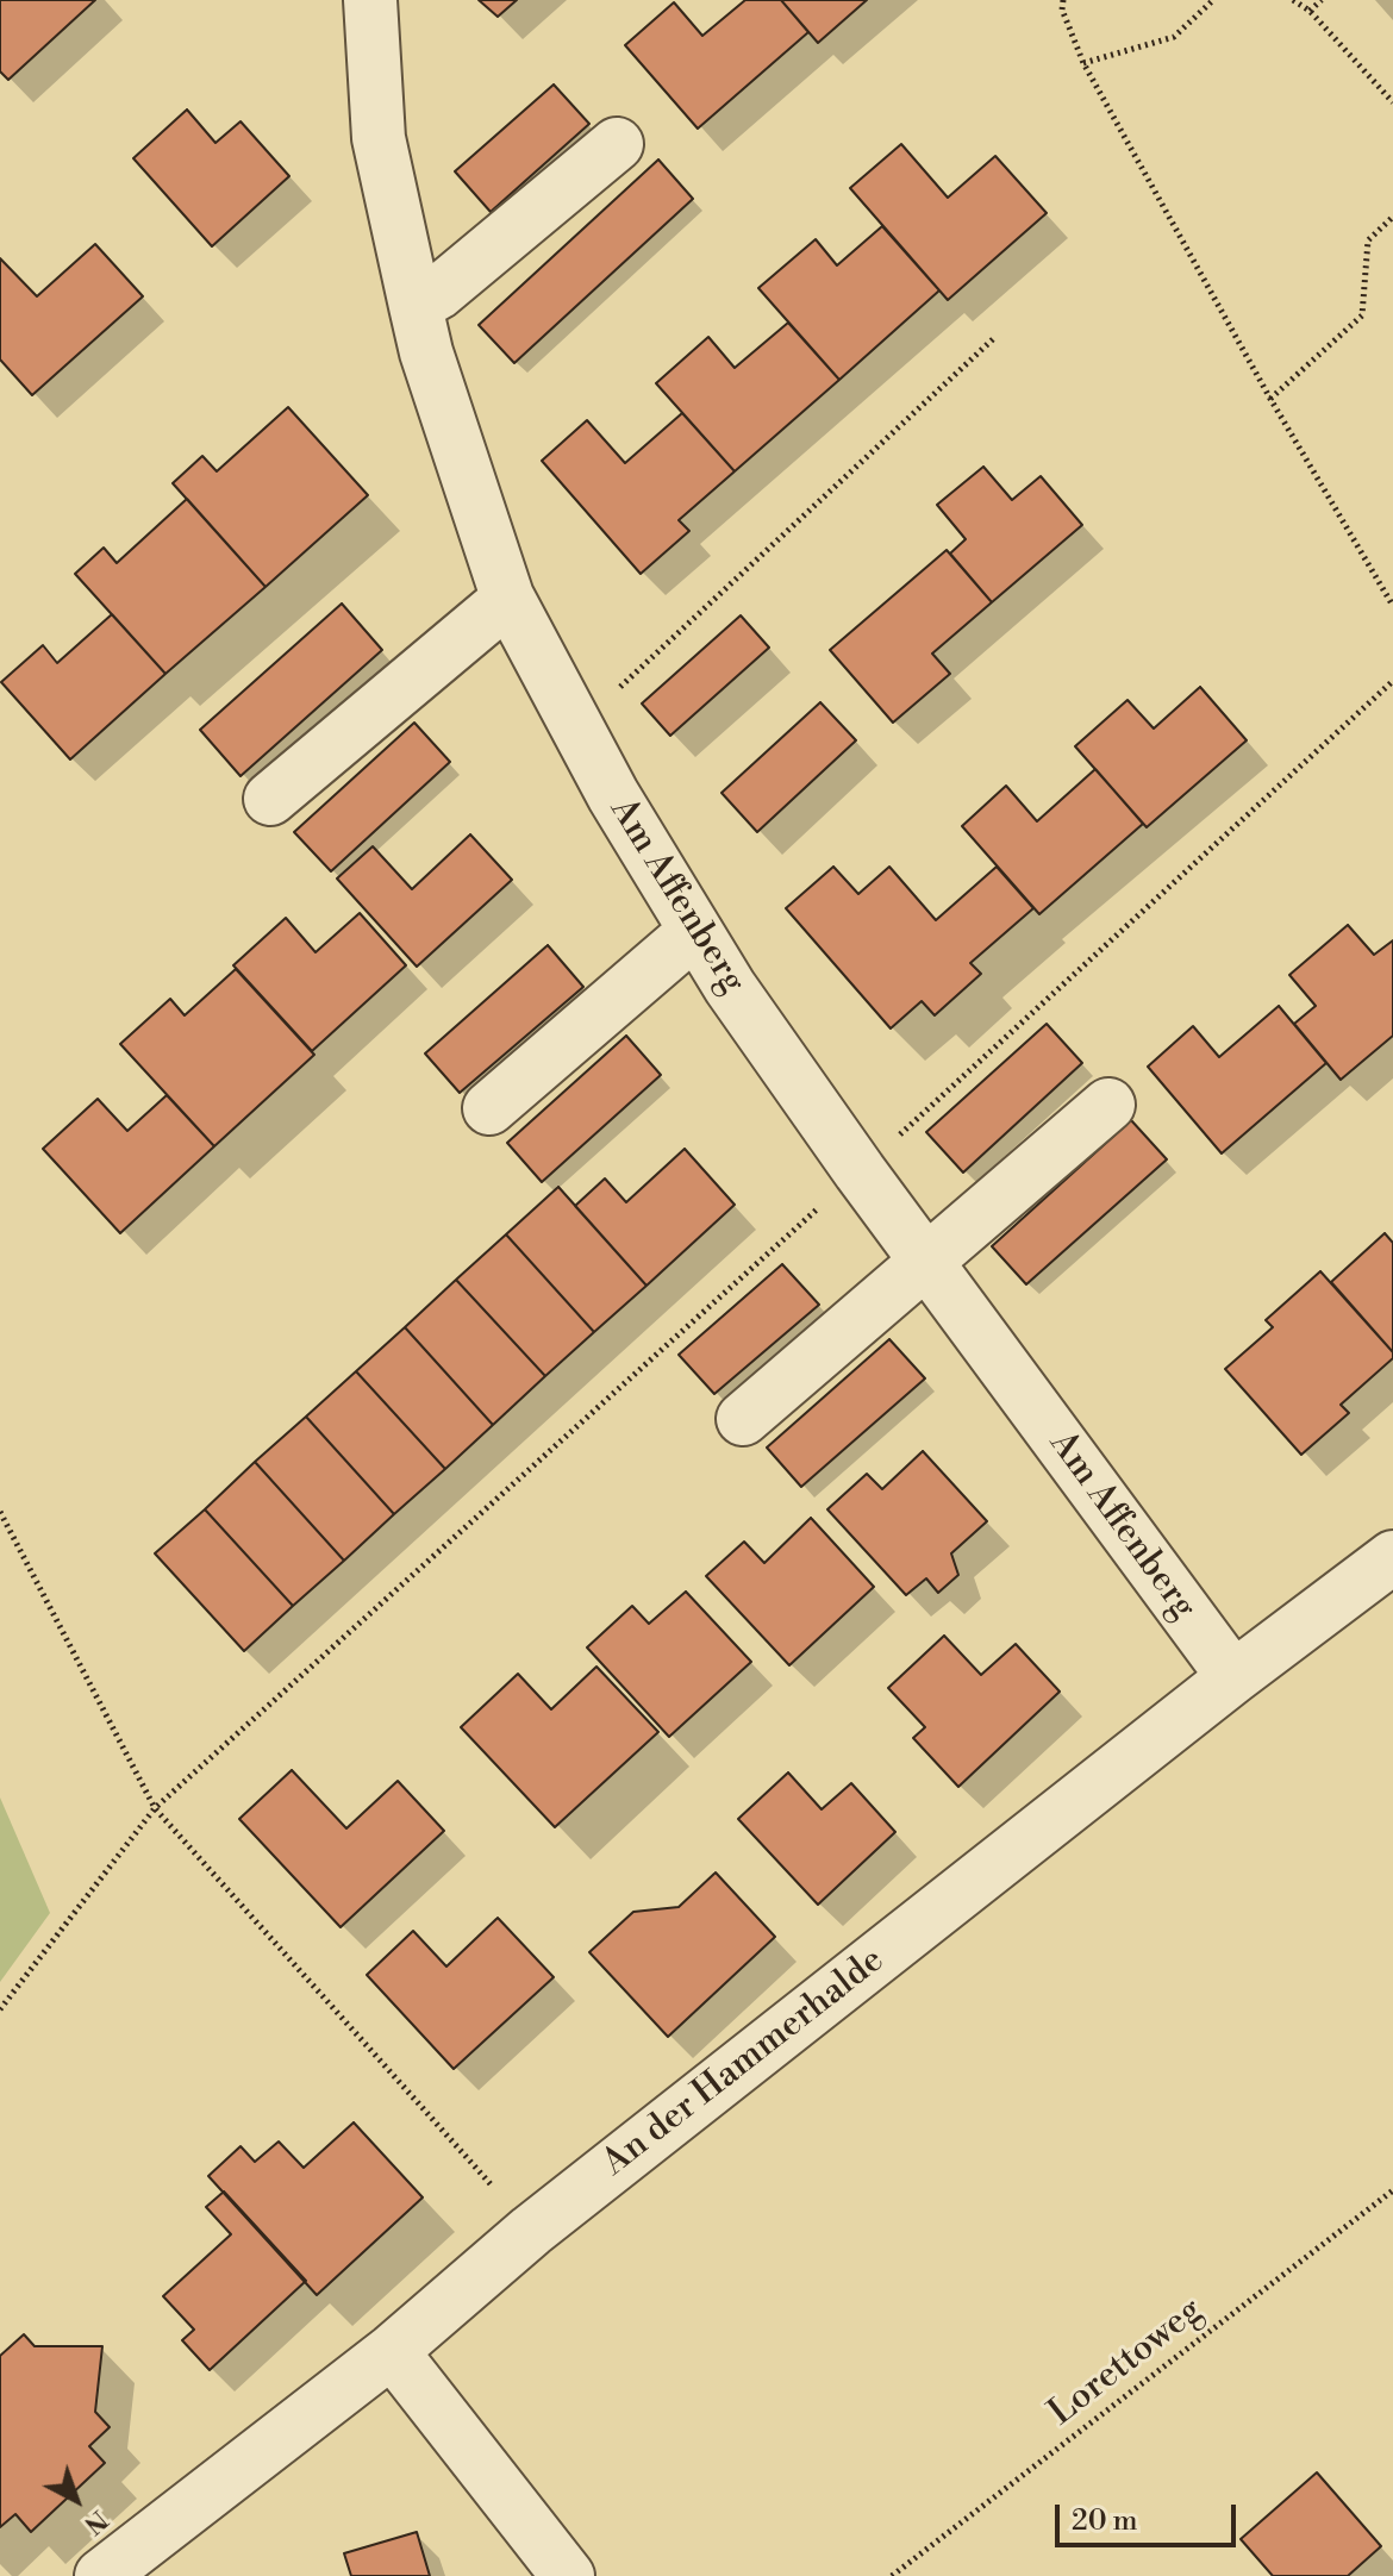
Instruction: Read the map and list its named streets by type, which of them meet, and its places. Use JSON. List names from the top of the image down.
{
  "streets": {
    "street": ["Am Affenberg", "An der Hammerhalde"],
    "path": ["Lorettoweg"]
  },
  "crossings": [
    ["Am Affenberg", "An der Hammerhalde"]
  ],
  "scale_bar": "20 m",
  "north": "bottom right"
}
